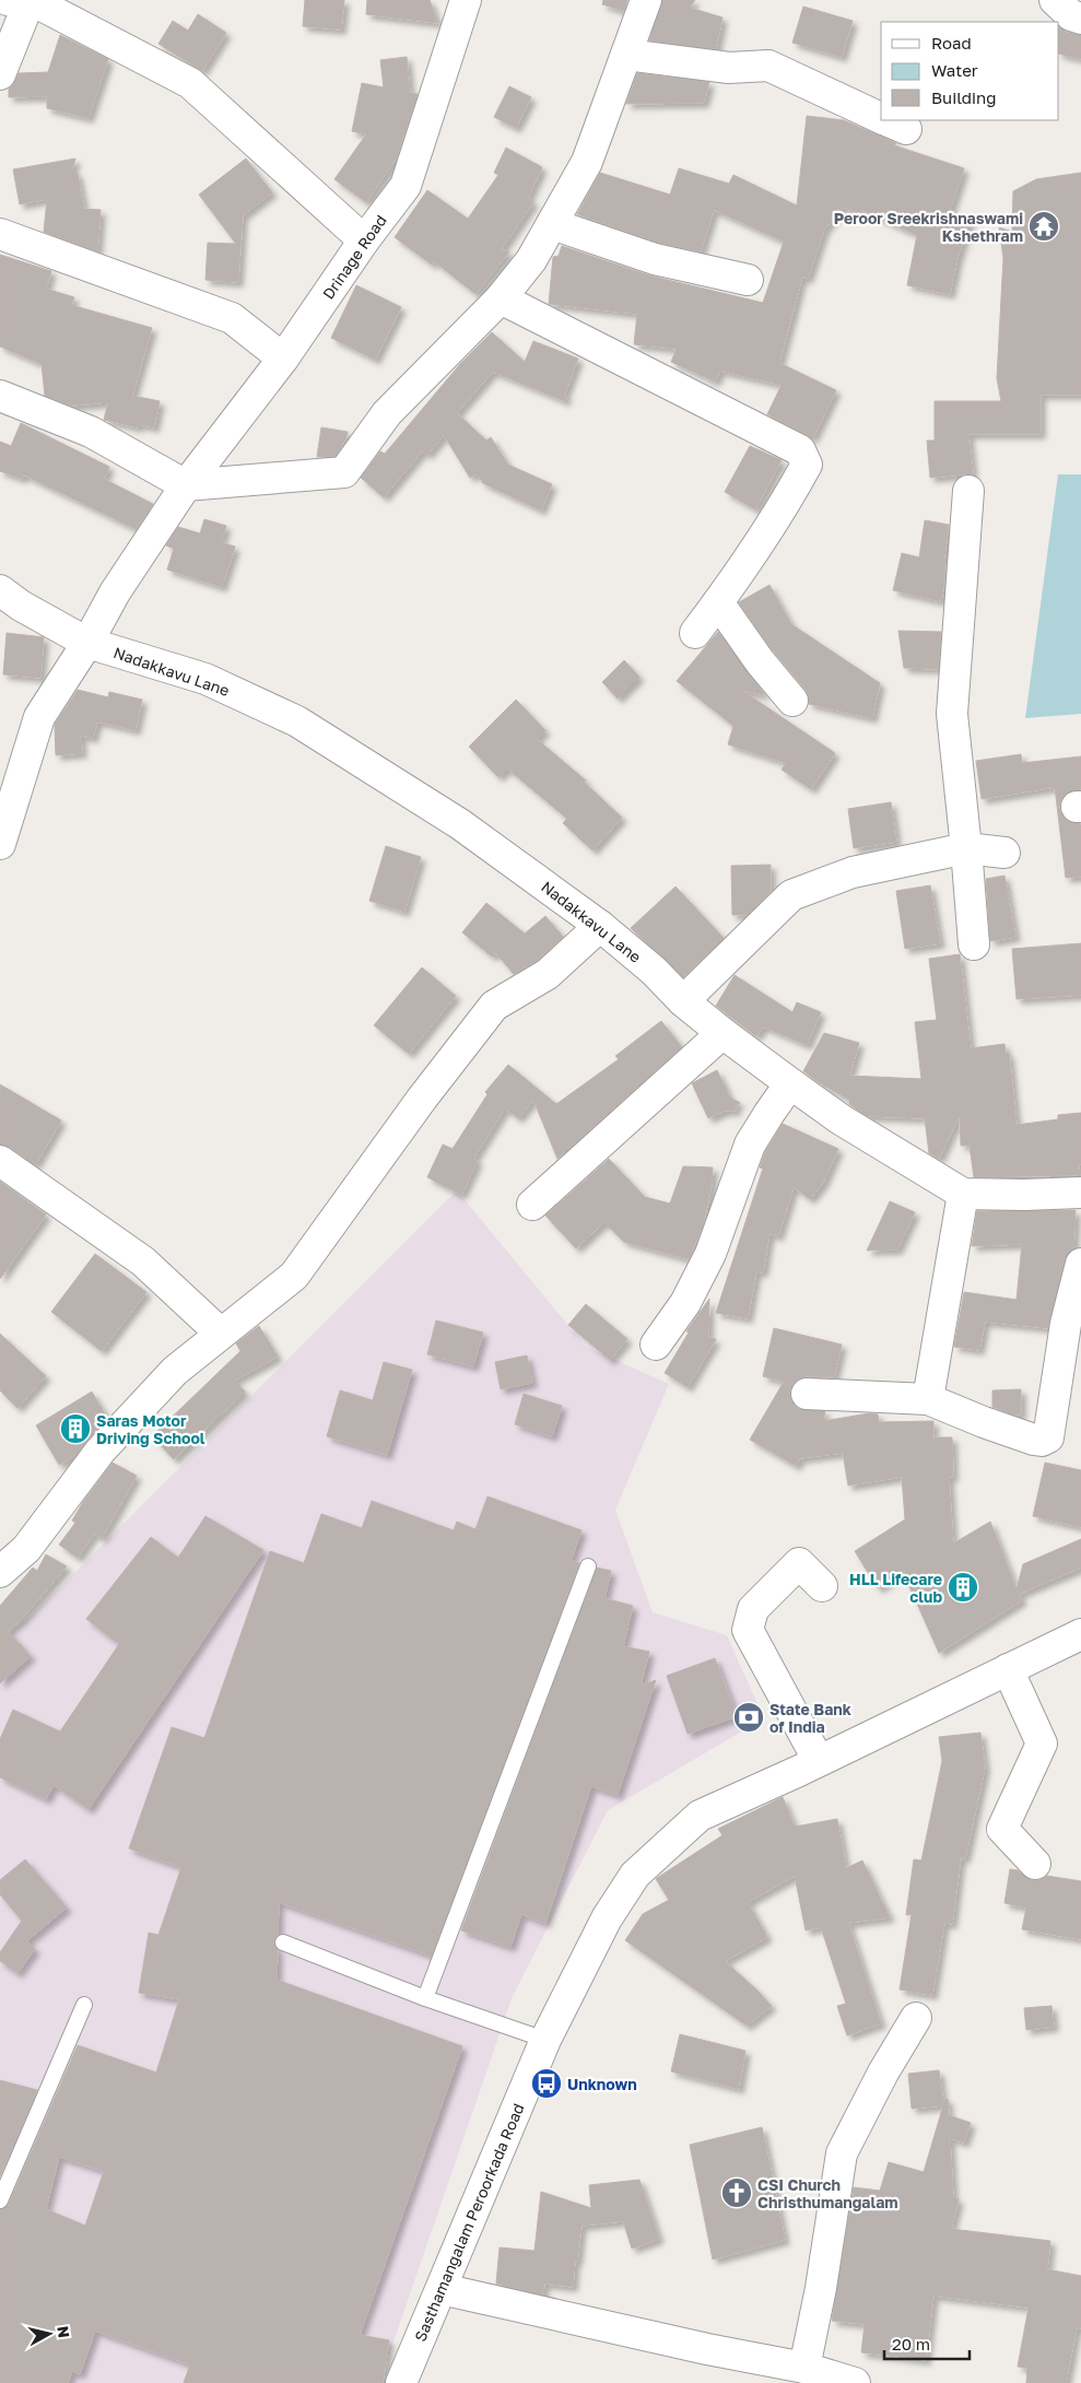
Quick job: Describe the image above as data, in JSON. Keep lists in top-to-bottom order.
{
  "streets": {
    "street": ["Drinage Road", "Nadakkavu Lane", "Sasthamangalam Peroorkada Road"]
  },
  "crossings": [
    ["Drinage Road", "Nadakkavu Lane"]
  ],
  "places": {
    "temple": ["Peroor Sreekrishnaswami Kshethram"],
    "building": ["Saras Motor Driving School", "HLL Lifecare club"],
    "bank": ["State Bank of India"],
    "bus stop": ["Unknown"],
    "church": ["CSI Church Christhumangalam"]
  },
  "legend": ["Road", "Water", "Building"],
  "scale_bar": "20 m",
  "north": "right"
}
